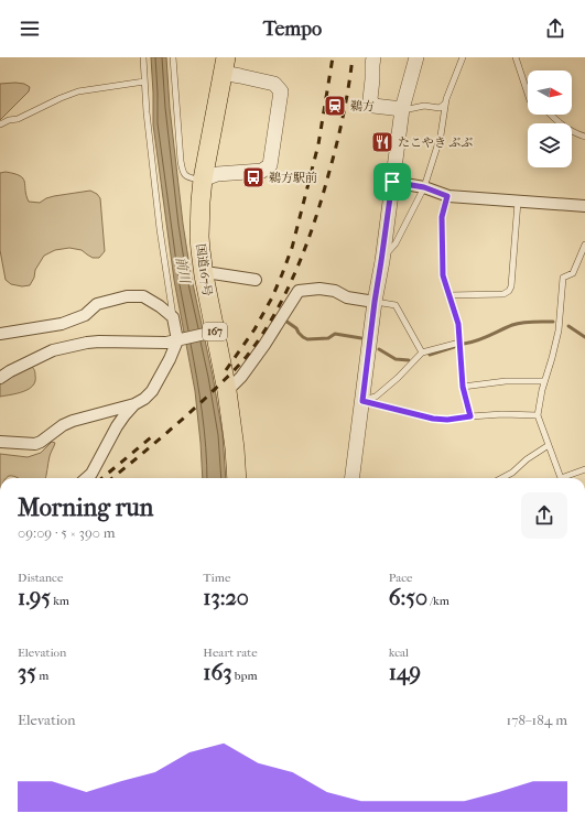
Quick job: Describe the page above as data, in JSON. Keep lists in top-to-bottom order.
{
  "streets": {
    "highway": ["国道167号", "167"]
  },
  "water": ["前川"],
  "places": {
    "station": ["鵜方"],
    "restaurant": ["たこやき ぶぶ"],
    "bus stop": ["鵜方駅前"]
  },
  "north": "right",
  "page": {
    "header": "Tempo",
    "heading": ["Morning run", "09:09 · 5 × 390 m"],
    "stats": [
      ["Distance", "1.95 km"],
      ["Time", "13:20"],
      ["Pace", "6:50 /km"],
      ["Elevation", "35 m"],
      ["Heart rate", "163 bpm"],
      ["kcal", "149"]
    ],
    "chart": ["Elevation", "178–184 m"]
  }
}
